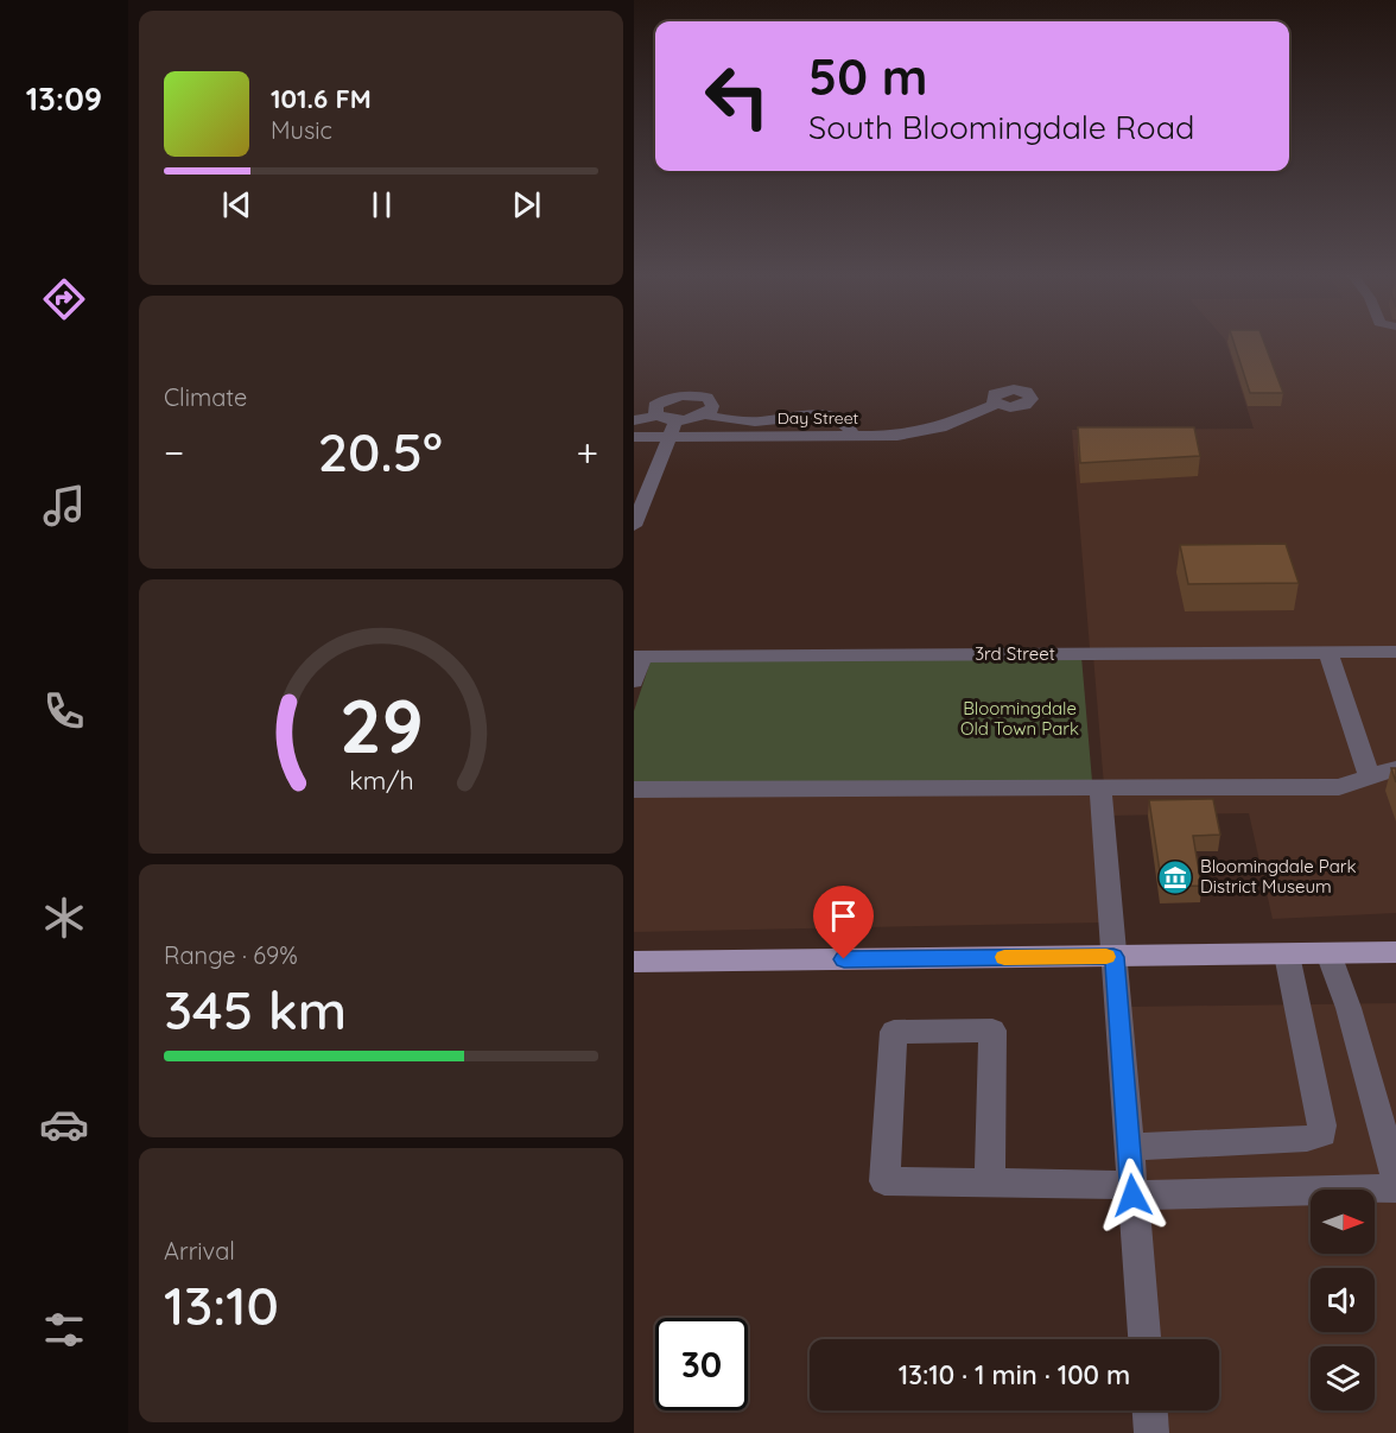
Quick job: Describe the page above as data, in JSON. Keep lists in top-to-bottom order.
{
  "streets": {
    "street": ["Day Street", "3rd Street"]
  },
  "parks": ["Bloomingdale Old Town Park"],
  "places": {
    "museum": ["Bloomingdale Park District Museum"]
  },
  "north": "right",
  "page": {
    "tabs": "13:09",
    "turn": ["50 m", "South Bloomingdale Road"],
    "song": ["101.6 FM", "Music"],
    "tile": [
      "Climate",
      ["Range · 69%", "345 km"],
      ["Arrival", "13:10"]
    ],
    "heat": ["−", "20.5°", "+"],
    "limit": "30",
    "trip": "13:10 · 1 min · 100 m",
    "gauge": ["29", "km/h"]
  }
}
